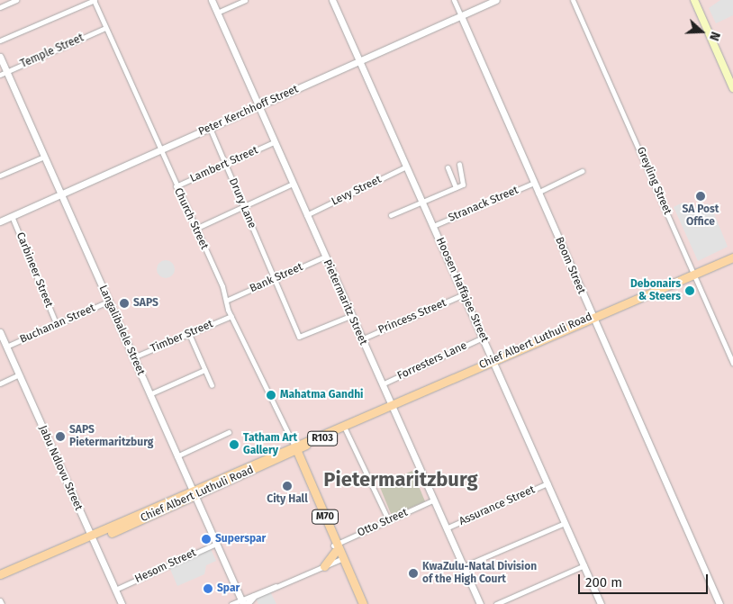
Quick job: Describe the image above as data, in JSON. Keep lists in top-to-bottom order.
{
  "streets": {
    "main road": [
      "Church Street",
      "Chief Albert Luthuli Road",
      "R103",
      "M70"
    ],
    "street": [
      "Temple Street",
      "Peter Kerchhoff Street",
      "Lambert Street",
      "Greyling Street",
      "Levy Street",
      "Drury Lane",
      "Stranack Street",
      "Boom Street",
      "Carbineer Street",
      "Bank Street",
      "Hoosen Haffajee Street",
      "Pietermaritz Street",
      "Princess Street",
      "Buchanan Street",
      "Langalibalele Street",
      "Timber Street",
      "Forresters Lane",
      "Jabu Ndlovu Street",
      "Assurance Street",
      "Otto Street",
      "Hesom Street"
    ]
  },
  "crossings": [
    ["Temple Street", "Church Street"],
    ["Temple Street", "Langalibalele Street"],
    ["Peter Kerchhoff Street", "Drury Lane"],
    ["Peter Kerchhoff Street", "Church Street"],
    ["Peter Kerchhoff Street", "Boom Street"],
    ["Peter Kerchhoff Street", "Carbineer Street"],
    ["Peter Kerchhoff Street", "Hoosen Haffajee Street"],
    ["Peter Kerchhoff Street", "Pietermaritz Street"],
    ["Peter Kerchhoff Street", "Langalibalele Street"],
    ["Lambert Street", "Drury Lane"],
    ["Lambert Street", "Church Street"],
    ["Lambert Street", "Pietermaritz Street"],
    ["Greyling Street", "Chief Albert Luthuli Road"],
    ["Levy Street", "Hoosen Haffajee Street"],
    ["Levy Street", "Pietermaritz Street"],
    ["Drury Lane", "Bank Street"],
    ["Drury Lane", "Pietermaritz Street"],
    ["Stranack Street", "Boom Street"],
    ["Stranack Street", "Hoosen Haffajee Street"],
    ["Church Street", "Bank Street"],
    ["Church Street", "Timber Street"],
    ["Church Street", "Chief Albert Luthuli Road"],
    ["Church Street", "Otto Street"],
    ["Boom Street", "Chief Albert Luthuli Road"],
    ["Carbineer Street", "Buchanan Street"],
    ["Bank Street", "Pietermaritz Street"],
    ["Hoosen Haffajee Street", "Princess Street"],
    ["Hoosen Haffajee Street", "Chief Albert Luthuli Road"],
    ["Hoosen Haffajee Street", "Forresters Lane"],
    ["Hoosen Haffajee Street", "Assurance Street"],
    ["Pietermaritz Street", "Princess Street"],
    ["Pietermaritz Street", "Chief Albert Luthuli Road"],
    ["Pietermaritz Street", "Forresters Lane"],
    ["Pietermaritz Street", "Assurance Street"],
    ["Pietermaritz Street", "Otto Street"],
    ["Buchanan Street", "Langalibalele Street"],
    ["Buchanan Street", "Jabu Ndlovu Street"],
    ["Langalibalele Street", "Timber Street"],
    ["Langalibalele Street", "Chief Albert Luthuli Road"],
    ["Langalibalele Street", "Hesom Street"],
    ["Chief Albert Luthuli Road", "Jabu Ndlovu Street"],
    ["Jabu Ndlovu Street", "Hesom Street"]
  ],
  "districts": ["Pietermaritzburg"],
  "places": [
    "SA Post Office",
    "Debonairs & Steers",
    "SAPS",
    "Mahatma Gandhi",
    "SAPS Pietermaritzburg",
    "Tatham Art Gallery",
    "City Hall",
    "Superspar",
    "KwaZulu-Natal Division of the High Court",
    "Spar"
  ],
  "scale_bar": "200 m",
  "north": "right"
}
